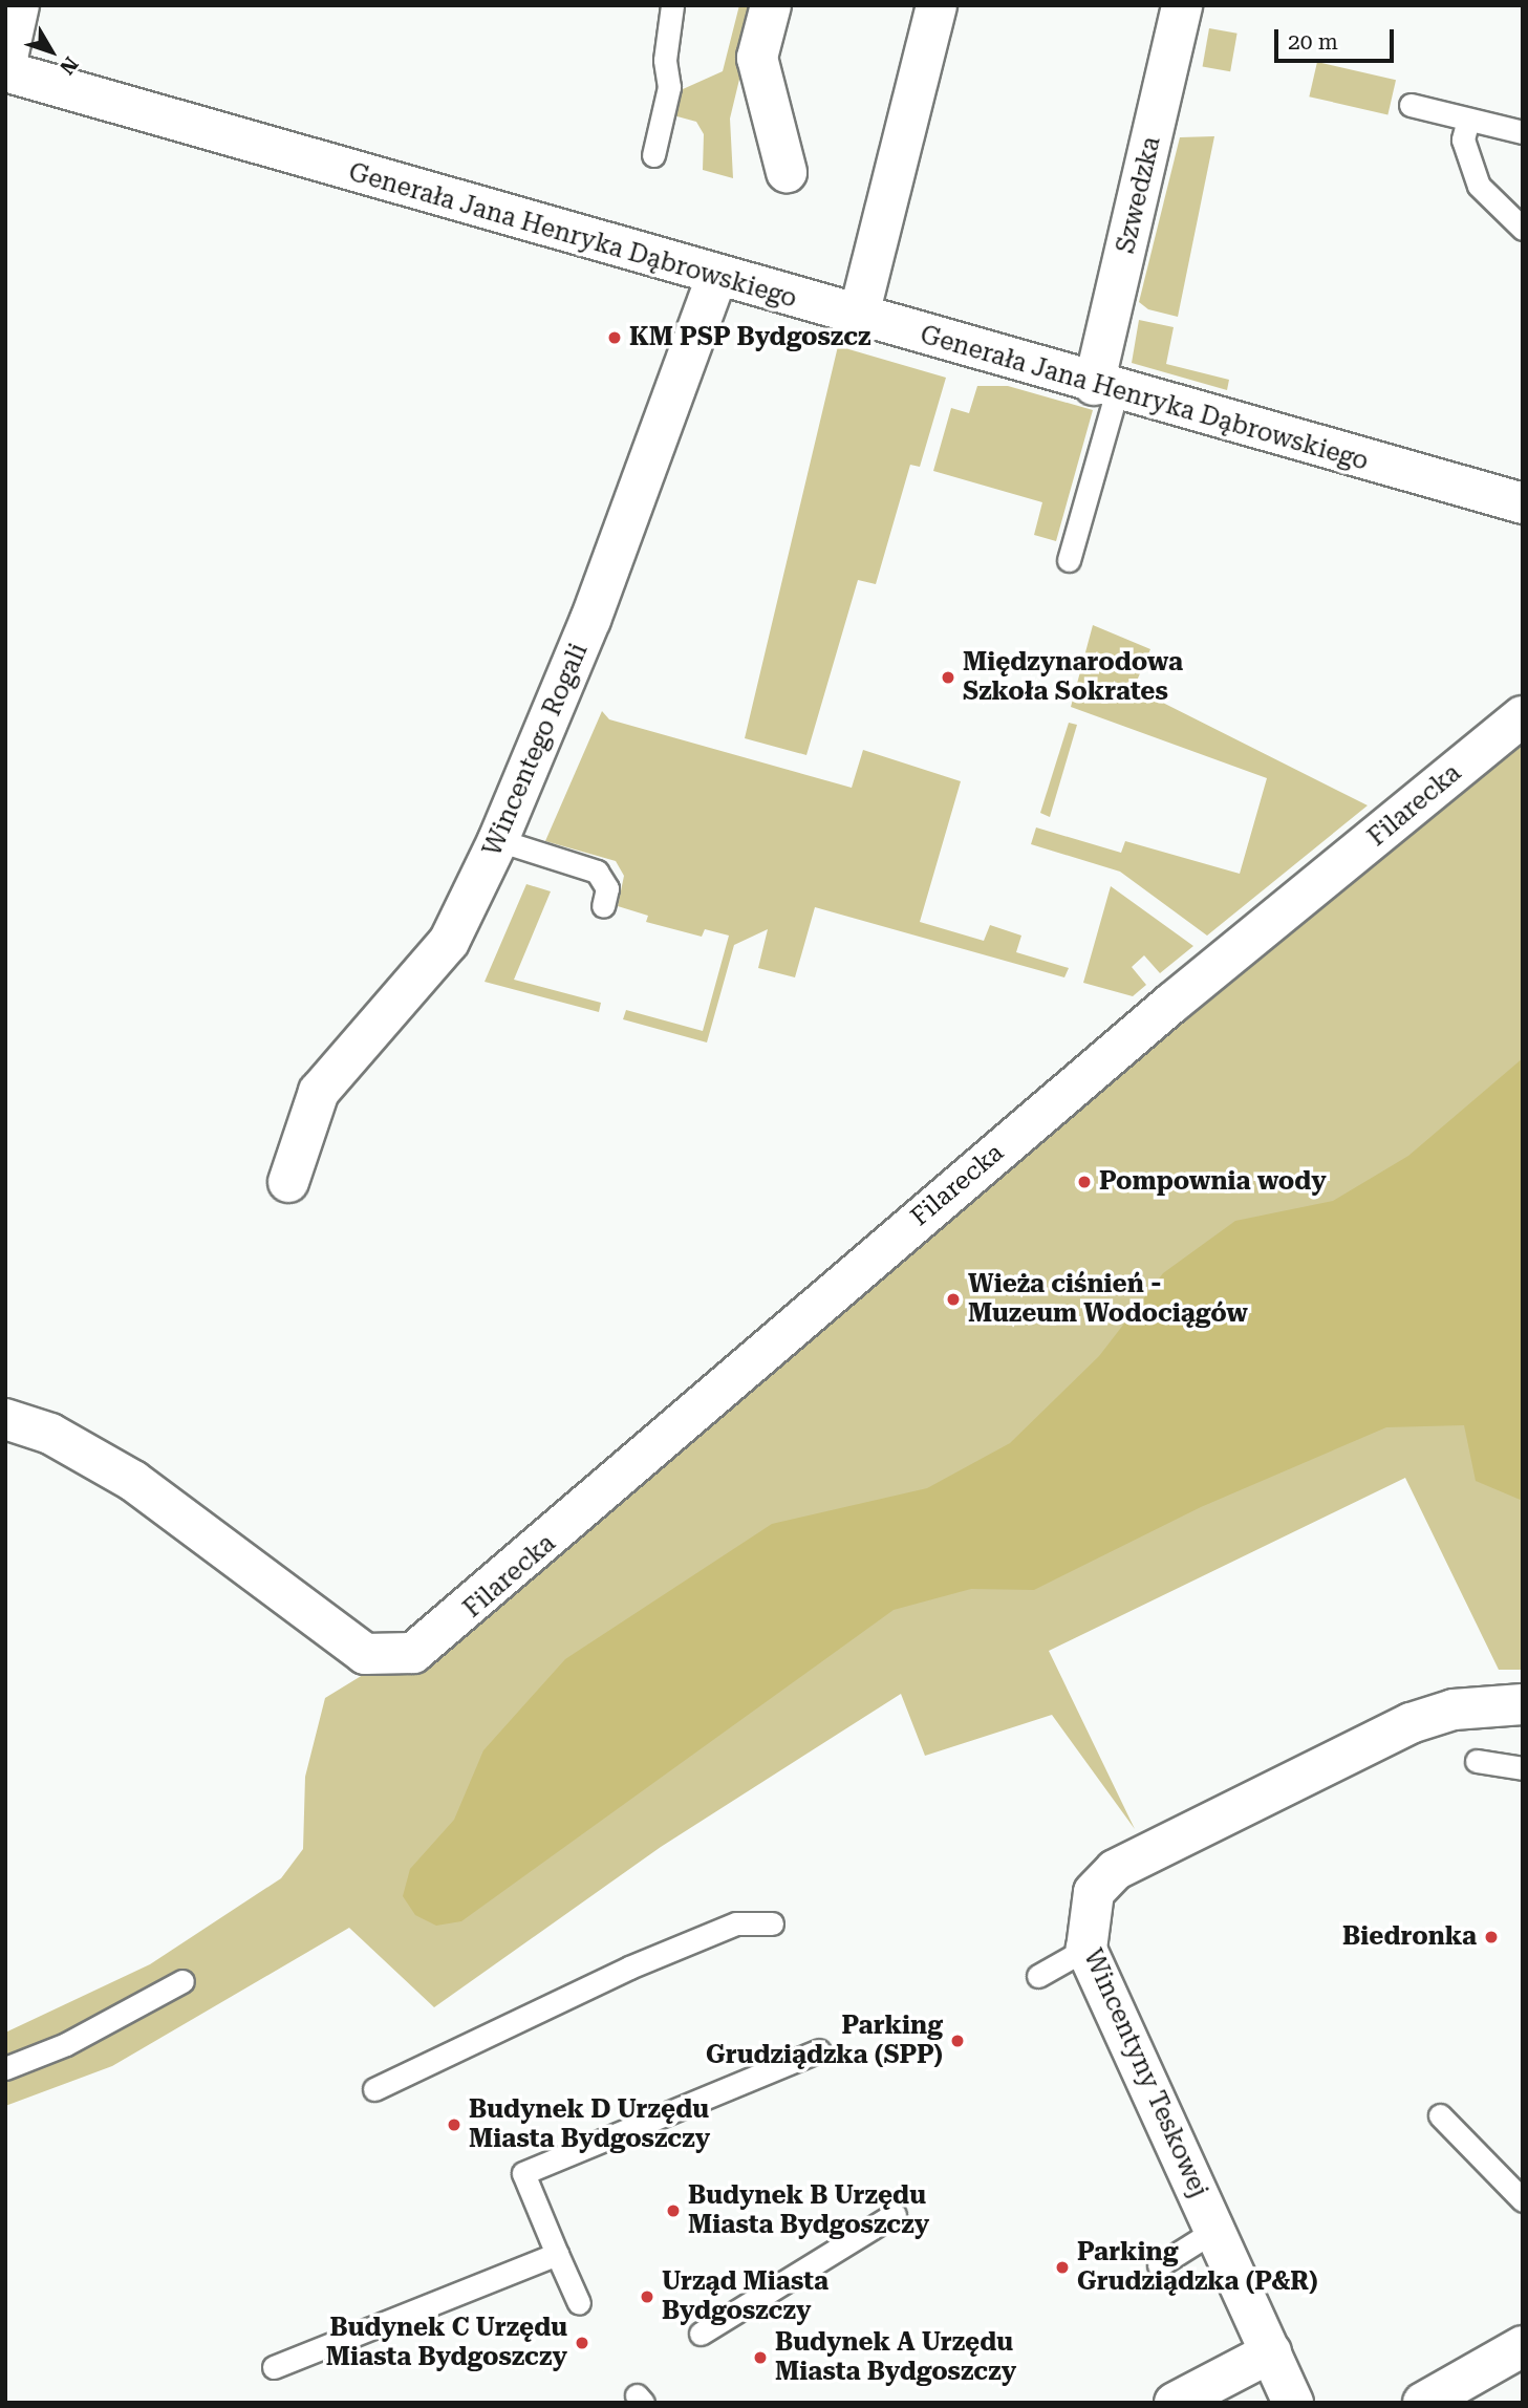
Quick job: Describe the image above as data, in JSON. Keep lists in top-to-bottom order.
{
  "streets": {
    "street": [
      "Szwedzka",
      "Generała Jana Henryka Dąbrowskiego",
      "Wincentego Rogali",
      "Filarecka",
      "Wincentyny Teskowej"
    ]
  },
  "crossings": [
    ["Szwedzka", "Generała Jana Henryka Dąbrowskiego"],
    ["Generała Jana Henryka Dąbrowskiego", "Wincentego Rogali"]
  ],
  "places": [
    "KM PSP Bydgoszcz",
    "Międzynarodowa Szkoła Sokrates",
    "Pompownia wody",
    "Wieża ciśnień - Muzeum Wodociągów",
    "Biedronka",
    "Parking Grudziądzka (SPP)",
    "Budynek D Urzędu Miasta Bydgoszczy",
    "Budynek B Urzędu Miasta Bydgoszczy",
    "Parking Grudziądzka (P&R)",
    "Urząd Miasta Bydgoszczy",
    "Budynek C Urzędu Miasta Bydgoszczy",
    "Budynek A Urzędu Miasta Bydgoszczy"
  ],
  "scale_bar": "20 m",
  "north": "bottom right"
}
